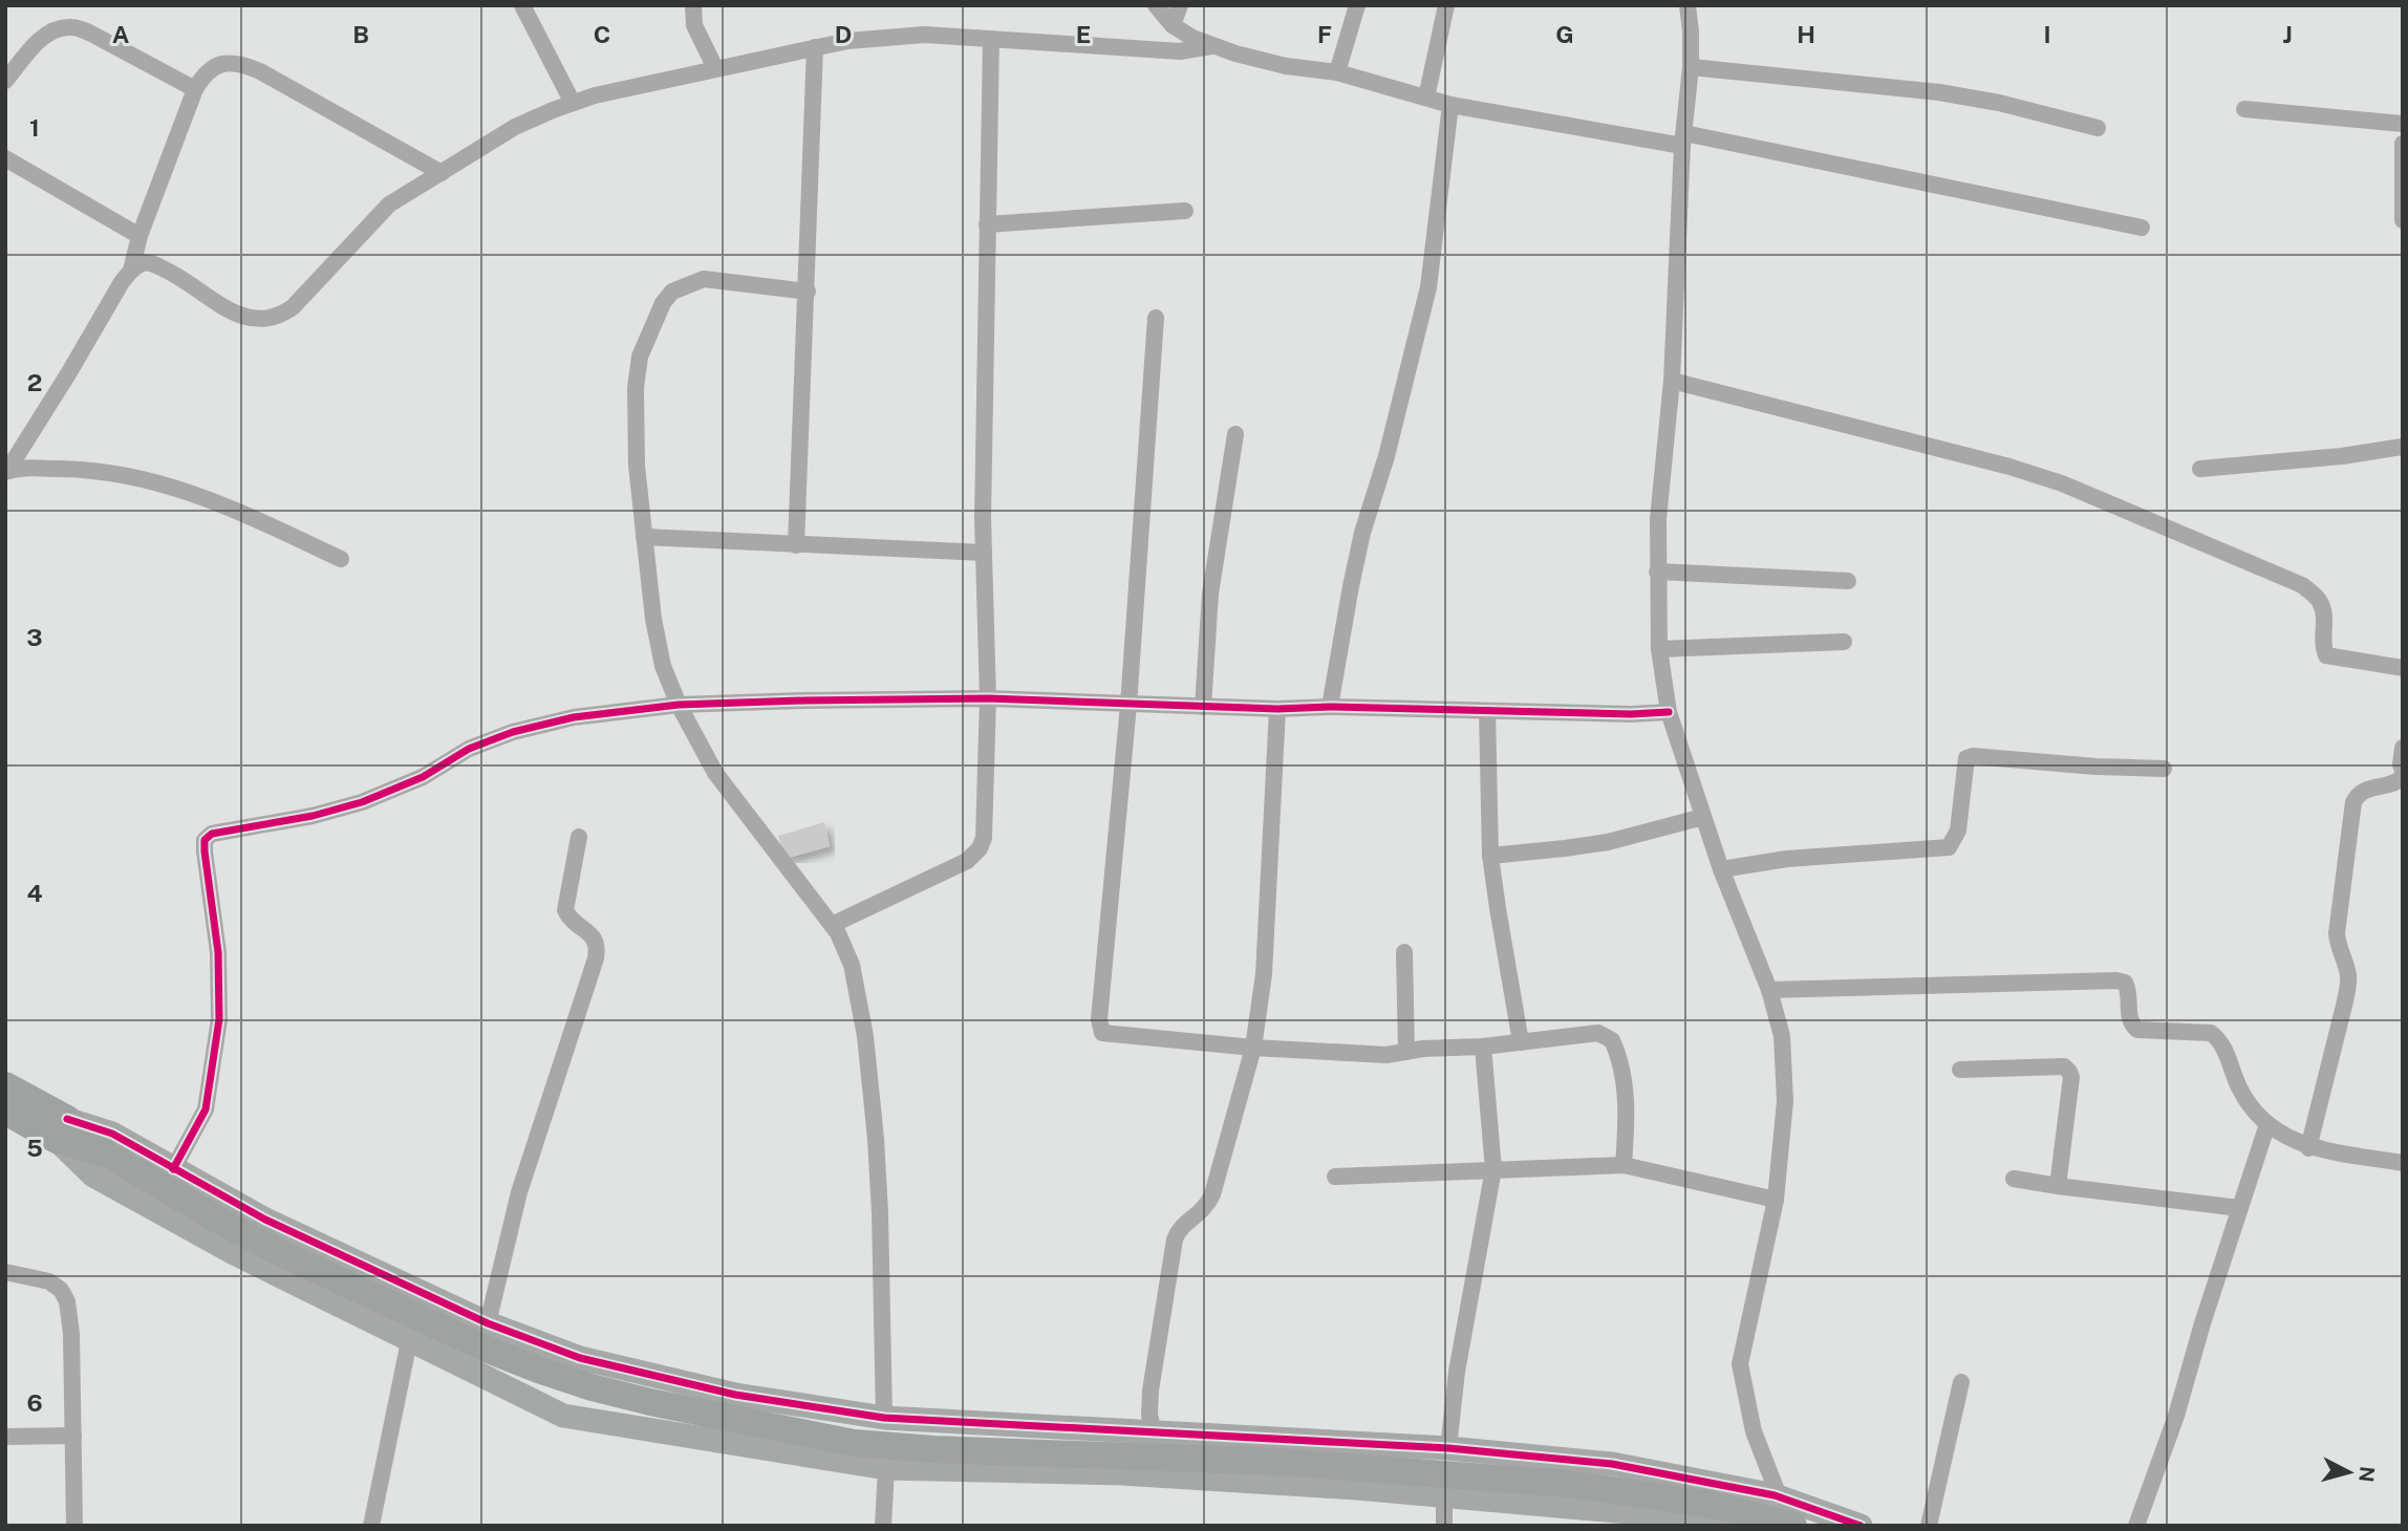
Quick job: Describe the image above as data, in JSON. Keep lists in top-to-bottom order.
{
  "north": "right",
  "grid": {
    "columns": [
      "A",
      "B",
      "C",
      "D",
      "E",
      "F",
      "G",
      "H",
      "I",
      "J"
    ],
    "rows": [
      "1",
      "2",
      "3",
      "4",
      "5",
      "6"
    ]
  }
}
